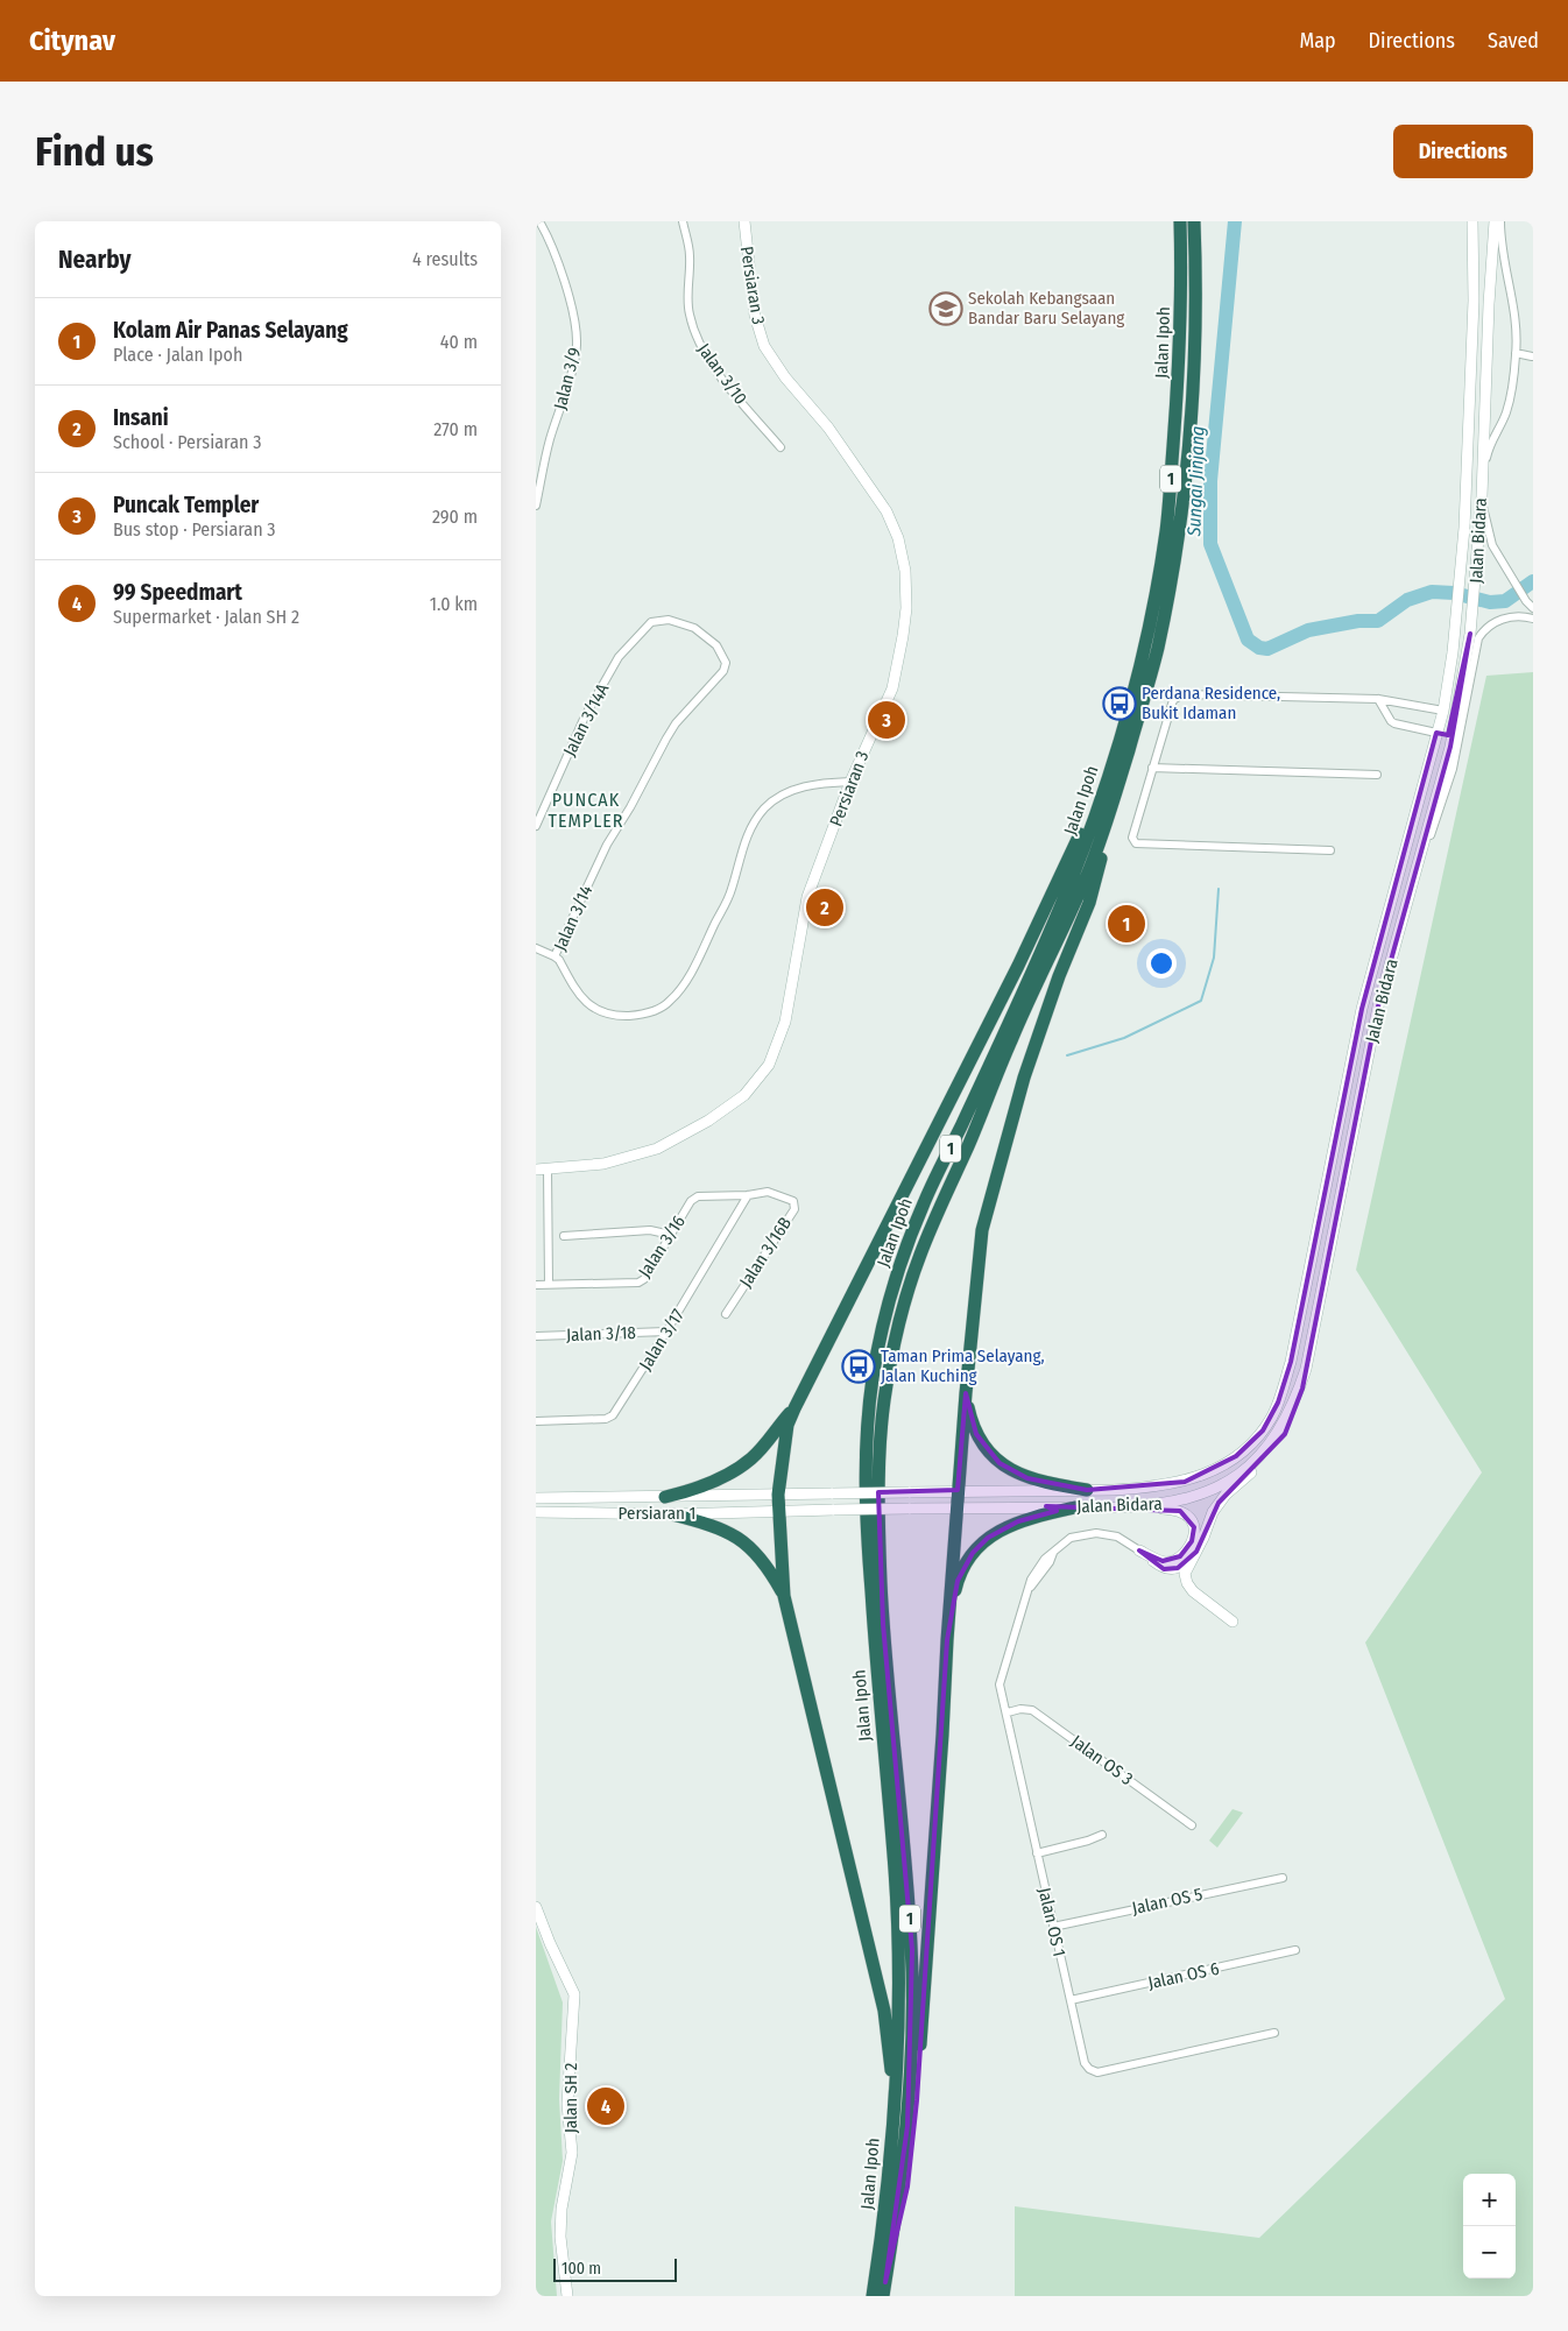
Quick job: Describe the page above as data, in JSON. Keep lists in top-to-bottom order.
{
  "streets": {
    "highway": ["Jalan Ipoh", "1"],
    "main road": [
      "Persiaran 3",
      "Jalan Bidara",
      "Persiaran 1",
      "Jalan SH 2"
    ],
    "street": [
      "Jalan 3/10",
      "Jalan 3/9",
      "Jalan 3/14A",
      "Jalan 3/14",
      "Jalan 3/16",
      "Jalan 3/16B",
      "Jalan 3/18",
      "Jalan 3/17",
      "Jalan OS 3",
      "Jalan OS 5",
      "Jalan OS 1",
      "Jalan OS 6"
    ]
  },
  "crossings": [
    ["Persiaran 3", "Jalan 3/14"],
    ["Jalan Bidara", "Persiaran 1"],
    ["Jalan 3/14A", "Jalan 3/14"],
    ["Jalan 3/16", "Jalan 3/16B"],
    ["Jalan 3/16", "Jalan 3/17"],
    ["Jalan 3/16B", "Jalan 3/17"],
    ["Jalan 3/18", "Jalan 3/17"],
    ["Jalan OS 3", "Jalan OS 1"],
    ["Jalan OS 5", "Jalan OS 1"],
    ["Jalan OS 1", "Jalan OS 6"]
  ],
  "districts": ["PUNCAK TEMPLER"],
  "water": ["Sungai Jinjang"],
  "places": {
    "school or university": ["Sekolah Kebangsaan Bandar Baru Selayang"],
    "bus stop": ["Perdana Residence, Bukit Idaman", "Taman Prima Selayang, Jalan Kuching"]
  },
  "scale_bar": "100 m",
  "page": {
    "header": "Citynav",
    "nav": ["Map", "Directions", "Saved"],
    "buttons": "Directions",
    "title": "Find us",
    "heading": ["Nearby", "4 results"],
    "list": [
      {
        "mark": "1",
        "name": "Kolam Air Panas Selayang",
        "note": "Place · Jalan Ipoh",
        "value": "40 m"
      },
      {
        "mark": "2",
        "name": "Insani",
        "note": "School · Persiaran 3",
        "value": "270 m"
      },
      {
        "mark": "3",
        "name": "Puncak Templer",
        "note": "Bus stop · Persiaran 3",
        "value": "290 m"
      },
      {
        "mark": "4",
        "name": "99 Speedmart",
        "note": "Supermarket · Jalan SH 2",
        "value": "1.0 km"
      }
    ],
    "pins": [
      "3",
      "2",
      "1",
      "4"
    ],
    "map_buttons": ["+", "−"],
    "scale": "100 m"
  }
}
